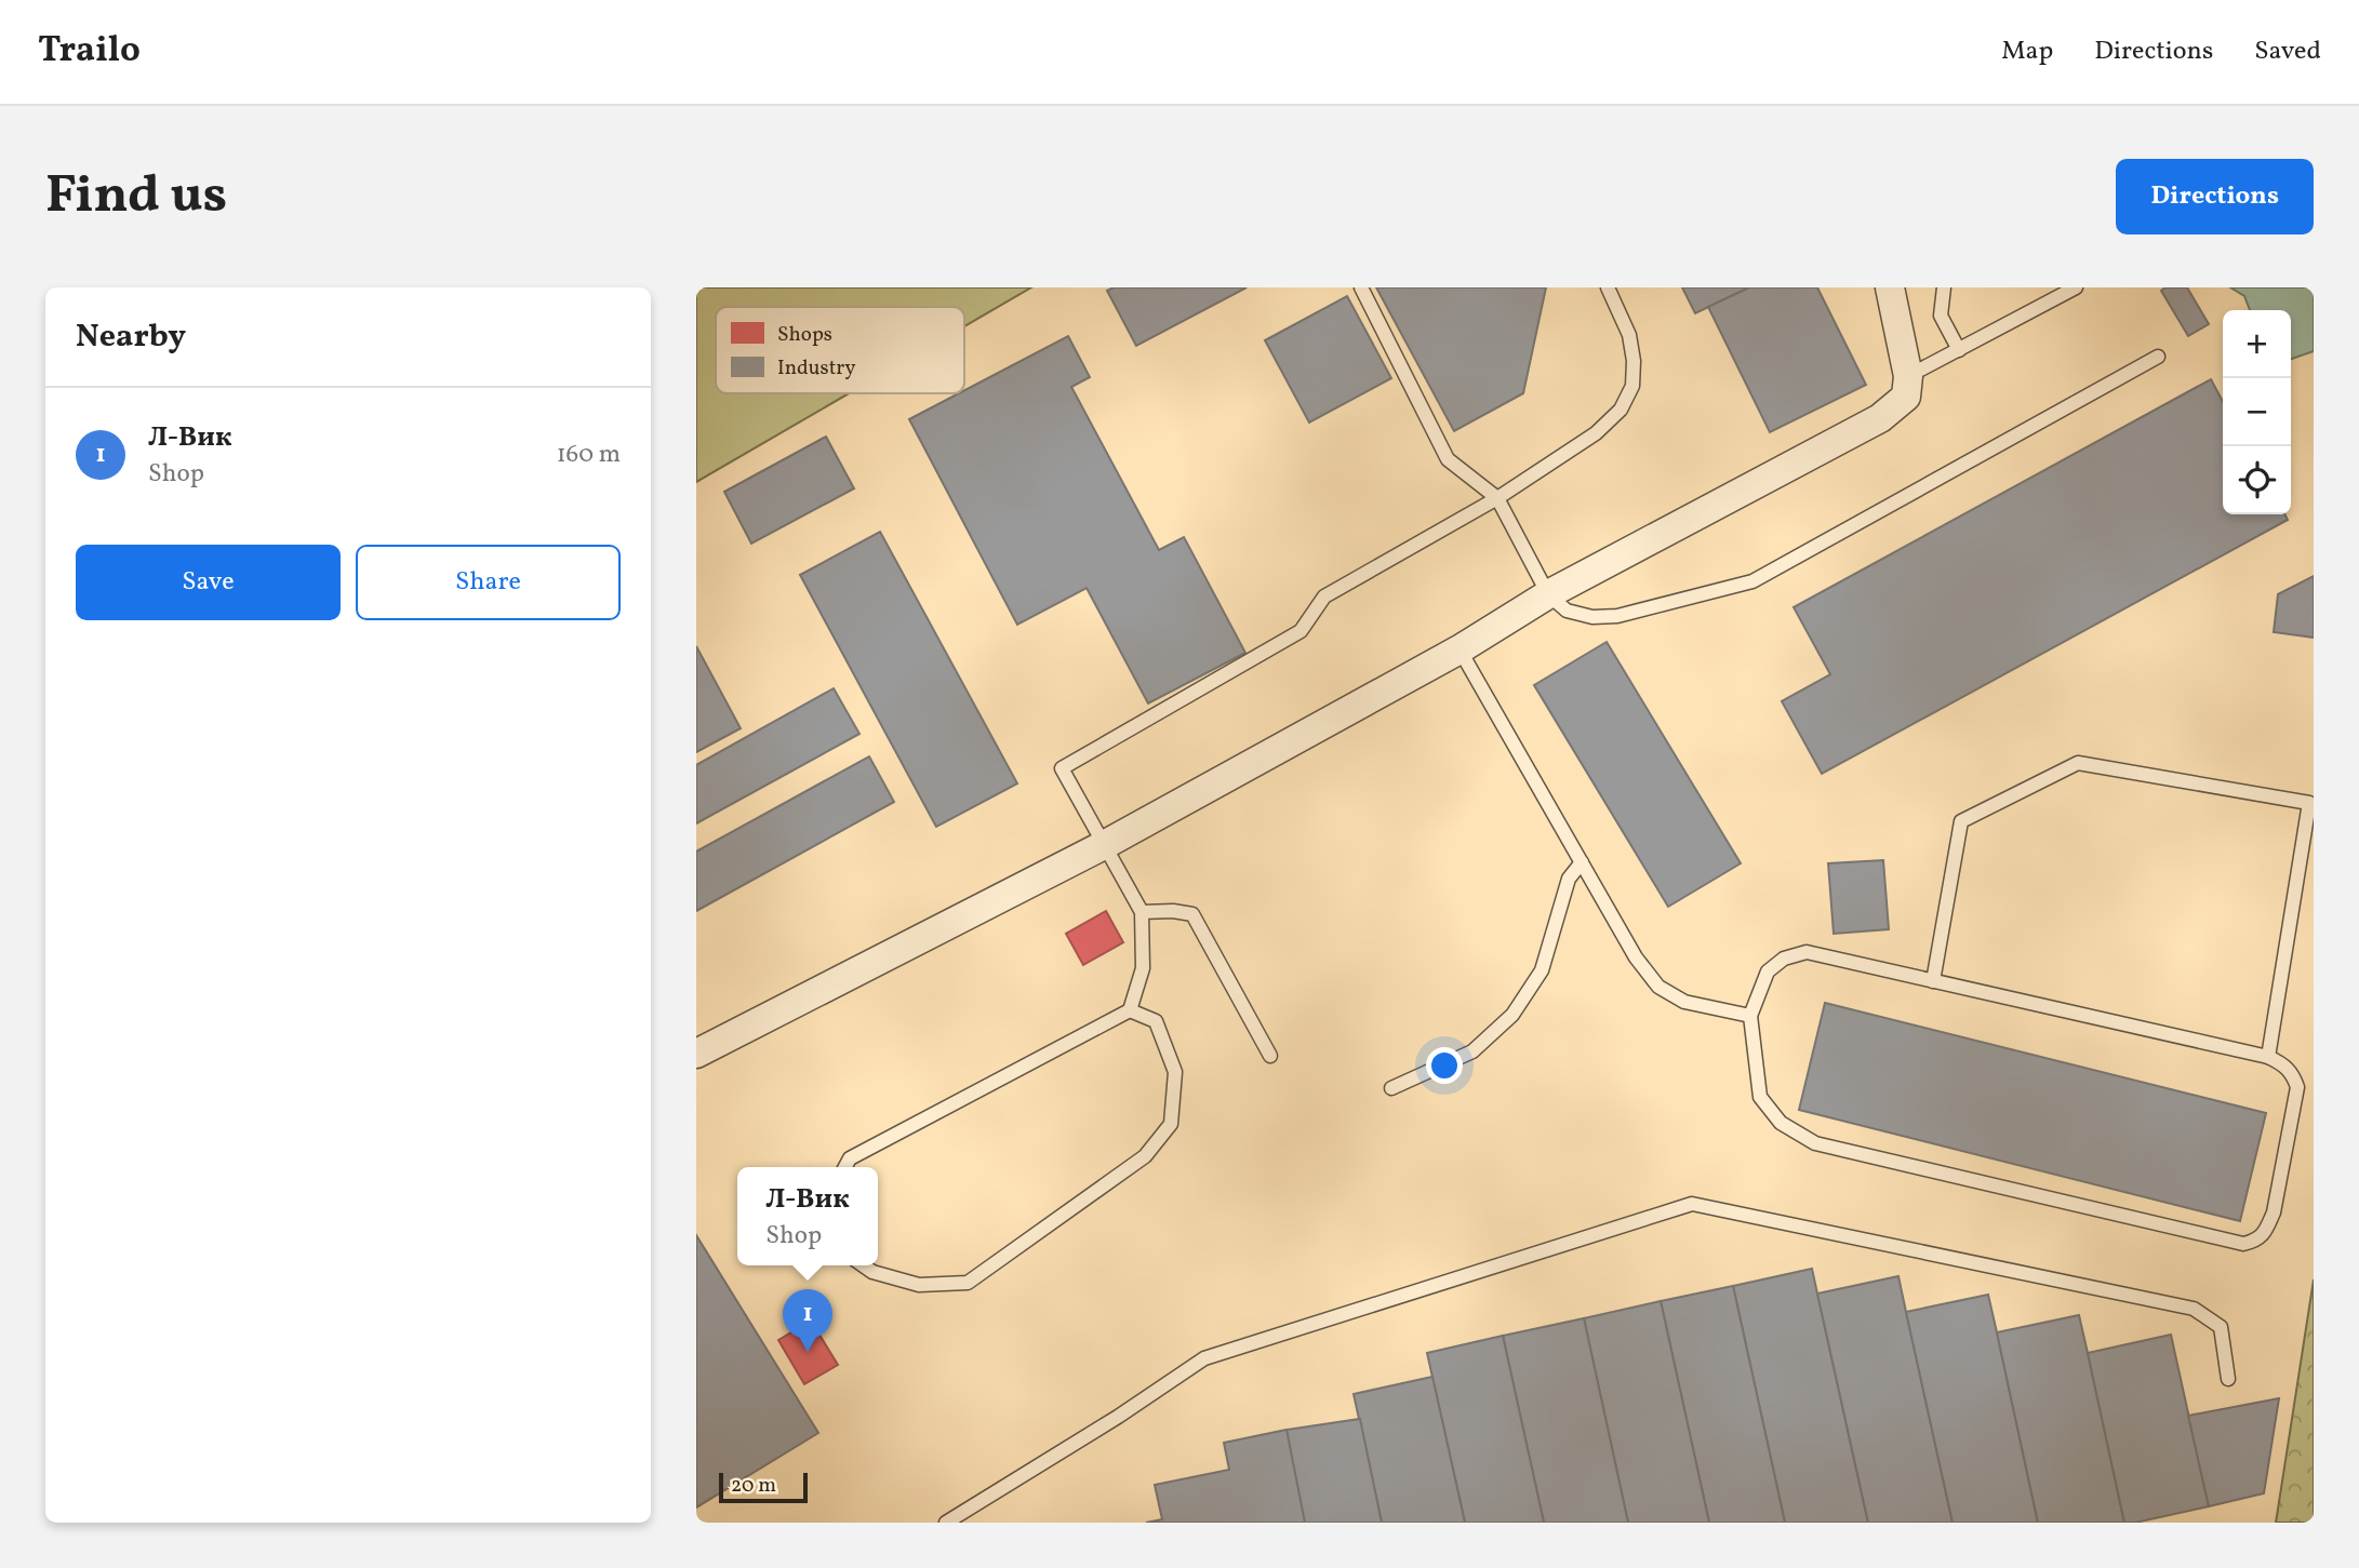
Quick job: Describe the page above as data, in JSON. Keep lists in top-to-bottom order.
{
  "legend": ["Shops", "Industry"],
  "scale_bar": "20 m",
  "page": {
    "header": "Trailo",
    "nav": ["Map", "Directions", "Saved"],
    "buttons": [
      "Directions",
      ["Save", "Share"]
    ],
    "title": "Find us",
    "heading": "Nearby",
    "map_buttons": ["+", "−"],
    "list": [
      {
        "mark": "1",
        "name": "Л-Вик",
        "note": "Shop",
        "value": "160 m"
      }
    ],
    "popup": ["Л-Вик", "Shop"],
    "pins": "1",
    "scale": "20 m"
  }
}
